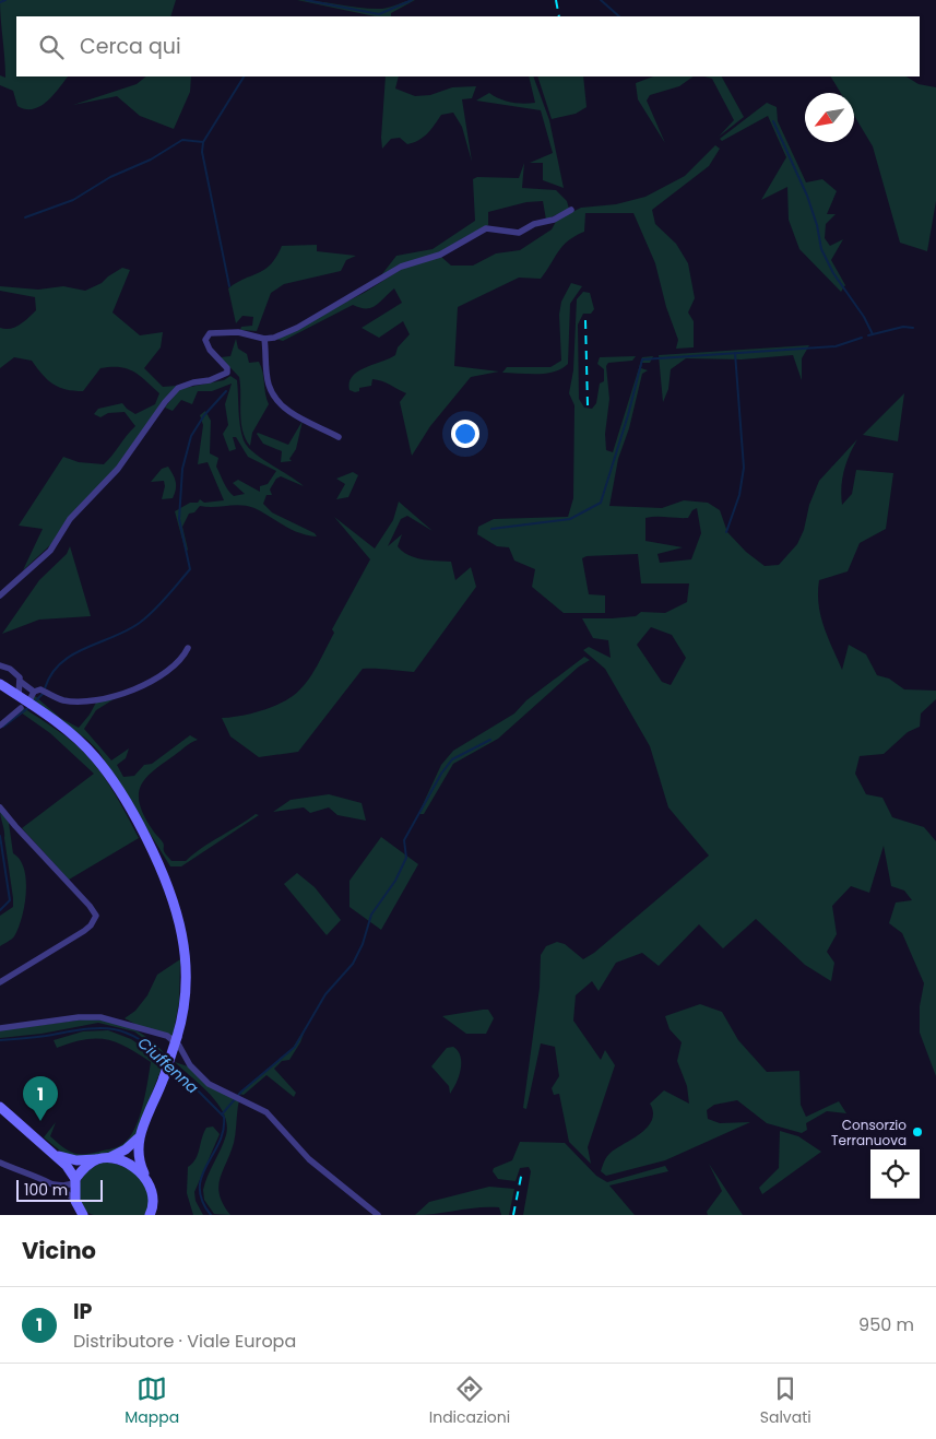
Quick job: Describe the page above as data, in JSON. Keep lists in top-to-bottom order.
{
  "water": ["Ciuffenna"],
  "places": ["Consorzio Terranuova"],
  "scale_bar": "100 m",
  "north": "bottom left",
  "page": {
    "search": "Cerca qui",
    "pins": "1",
    "scale": "100 m",
    "heading": "Vicino",
    "list": [
      {
        "mark": "1",
        "name": "IP",
        "note": "Distributore · Viale Europa",
        "value": "950 m"
      }
    ],
    "nav": ["Mappa", "Indicazioni", "Salvati"]
  }
}
